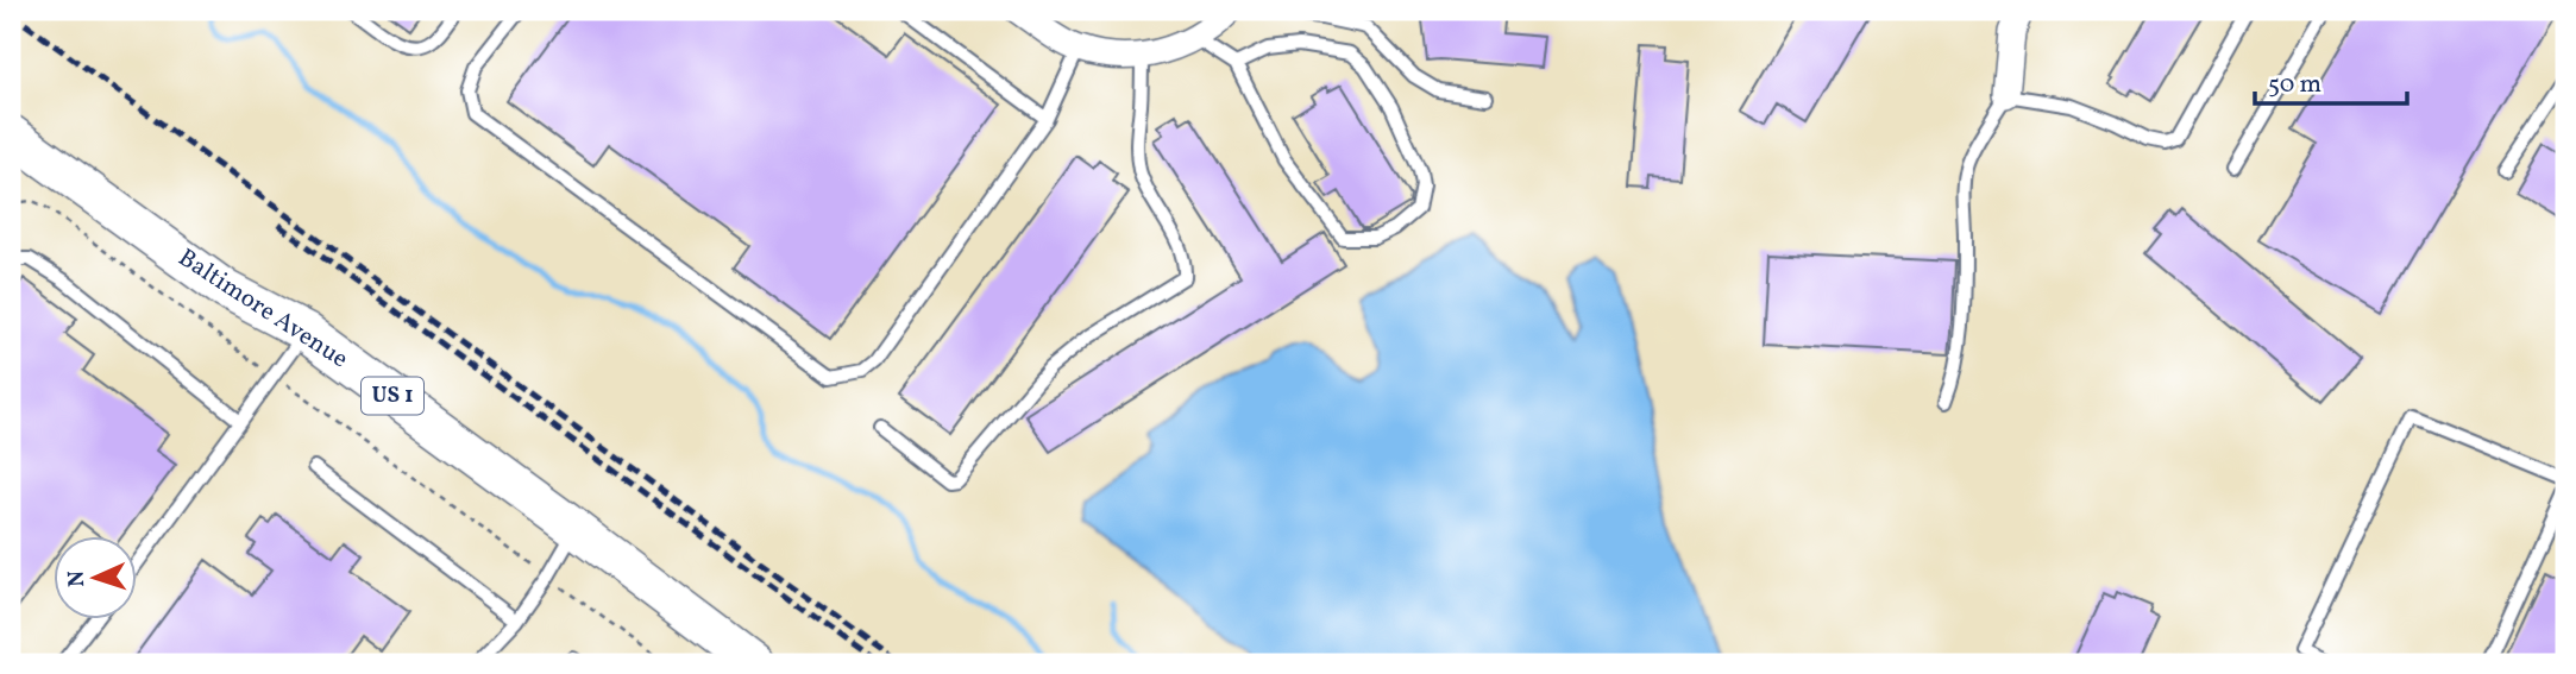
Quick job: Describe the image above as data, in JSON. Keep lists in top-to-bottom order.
{
  "streets": {
    "main road": ["Baltimore Avenue", "US 1"]
  },
  "scale_bar": "50 m",
  "north": "left"
}
